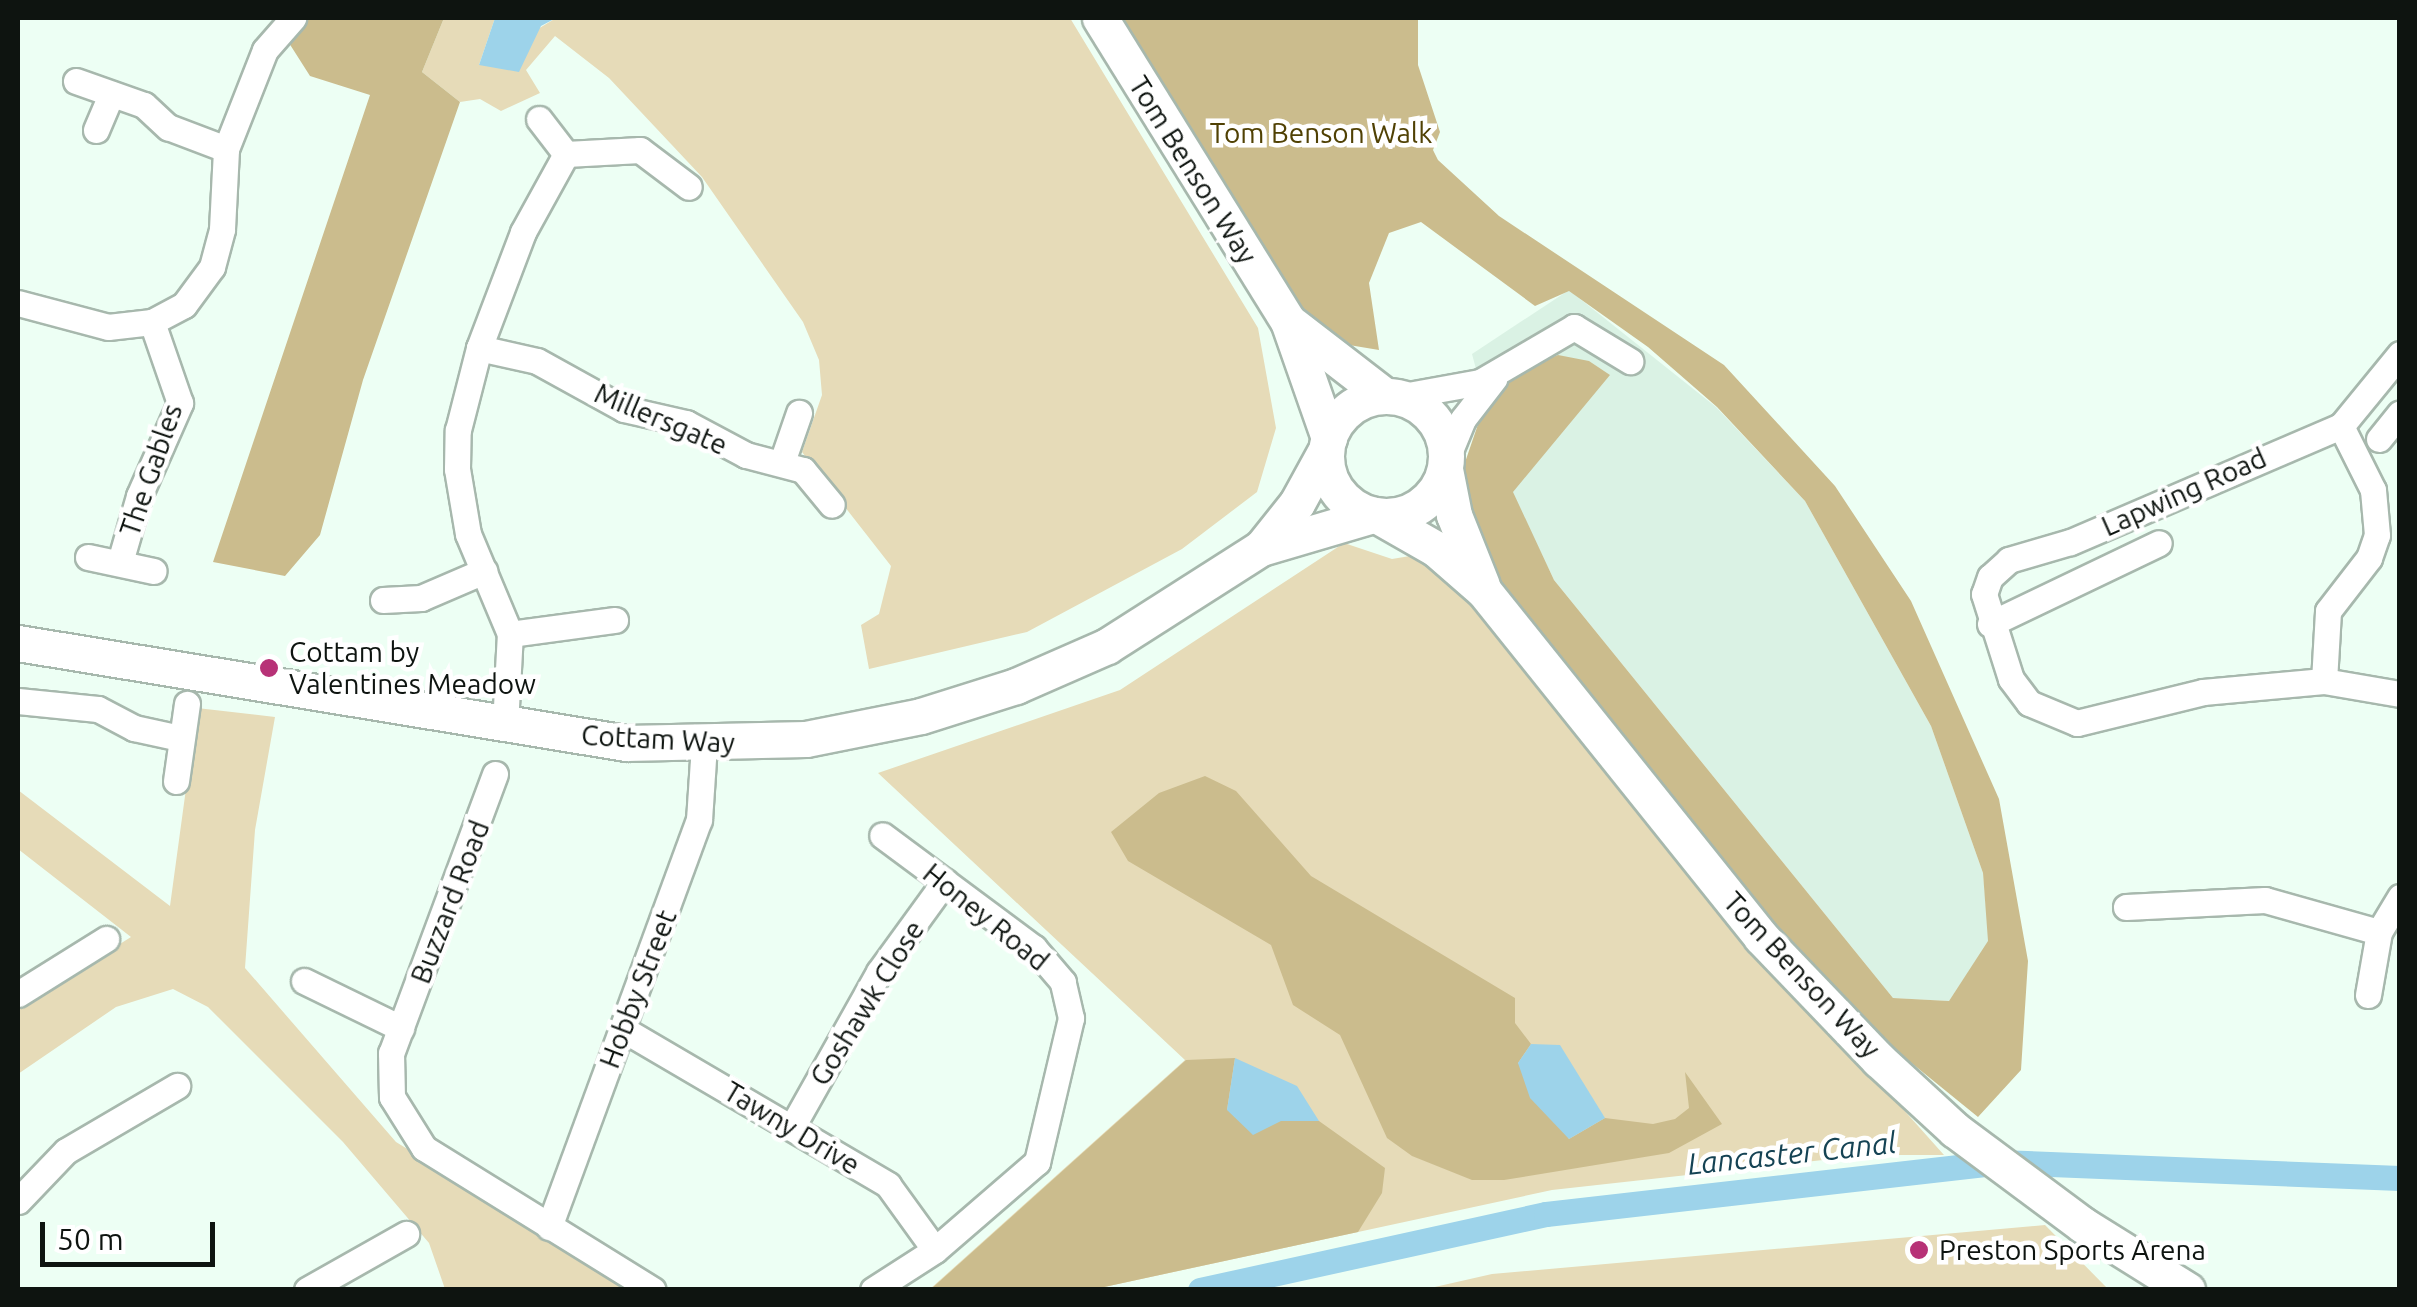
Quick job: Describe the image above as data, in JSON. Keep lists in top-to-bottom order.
{
  "streets": {
    "main road": ["Tom Benson Way", "Cottam Way"],
    "street": [
      "Millersgate",
      "The Gables",
      "Lapwing Road",
      "Buzzard Road",
      "Honey Road",
      "Hobby Street",
      "Goshawk Close",
      "Tawny Drive"
    ]
  },
  "crossings": [
    ["Tom Benson Way", "Cottam Way"],
    ["Cottam Way", "Hobby Street"],
    ["Buzzard Road", "Hobby Street"],
    ["Honey Road", "Goshawk Close"],
    ["Honey Road", "Tawny Drive"],
    ["Hobby Street", "Tawny Drive"],
    ["Goshawk Close", "Tawny Drive"]
  ],
  "water": ["Lancaster Canal"],
  "parks": ["Tom Benson Walk"],
  "places": ["Cottam by Valentines Meadow", "Preston Sports Arena"],
  "scale_bar": "50 m"
}
